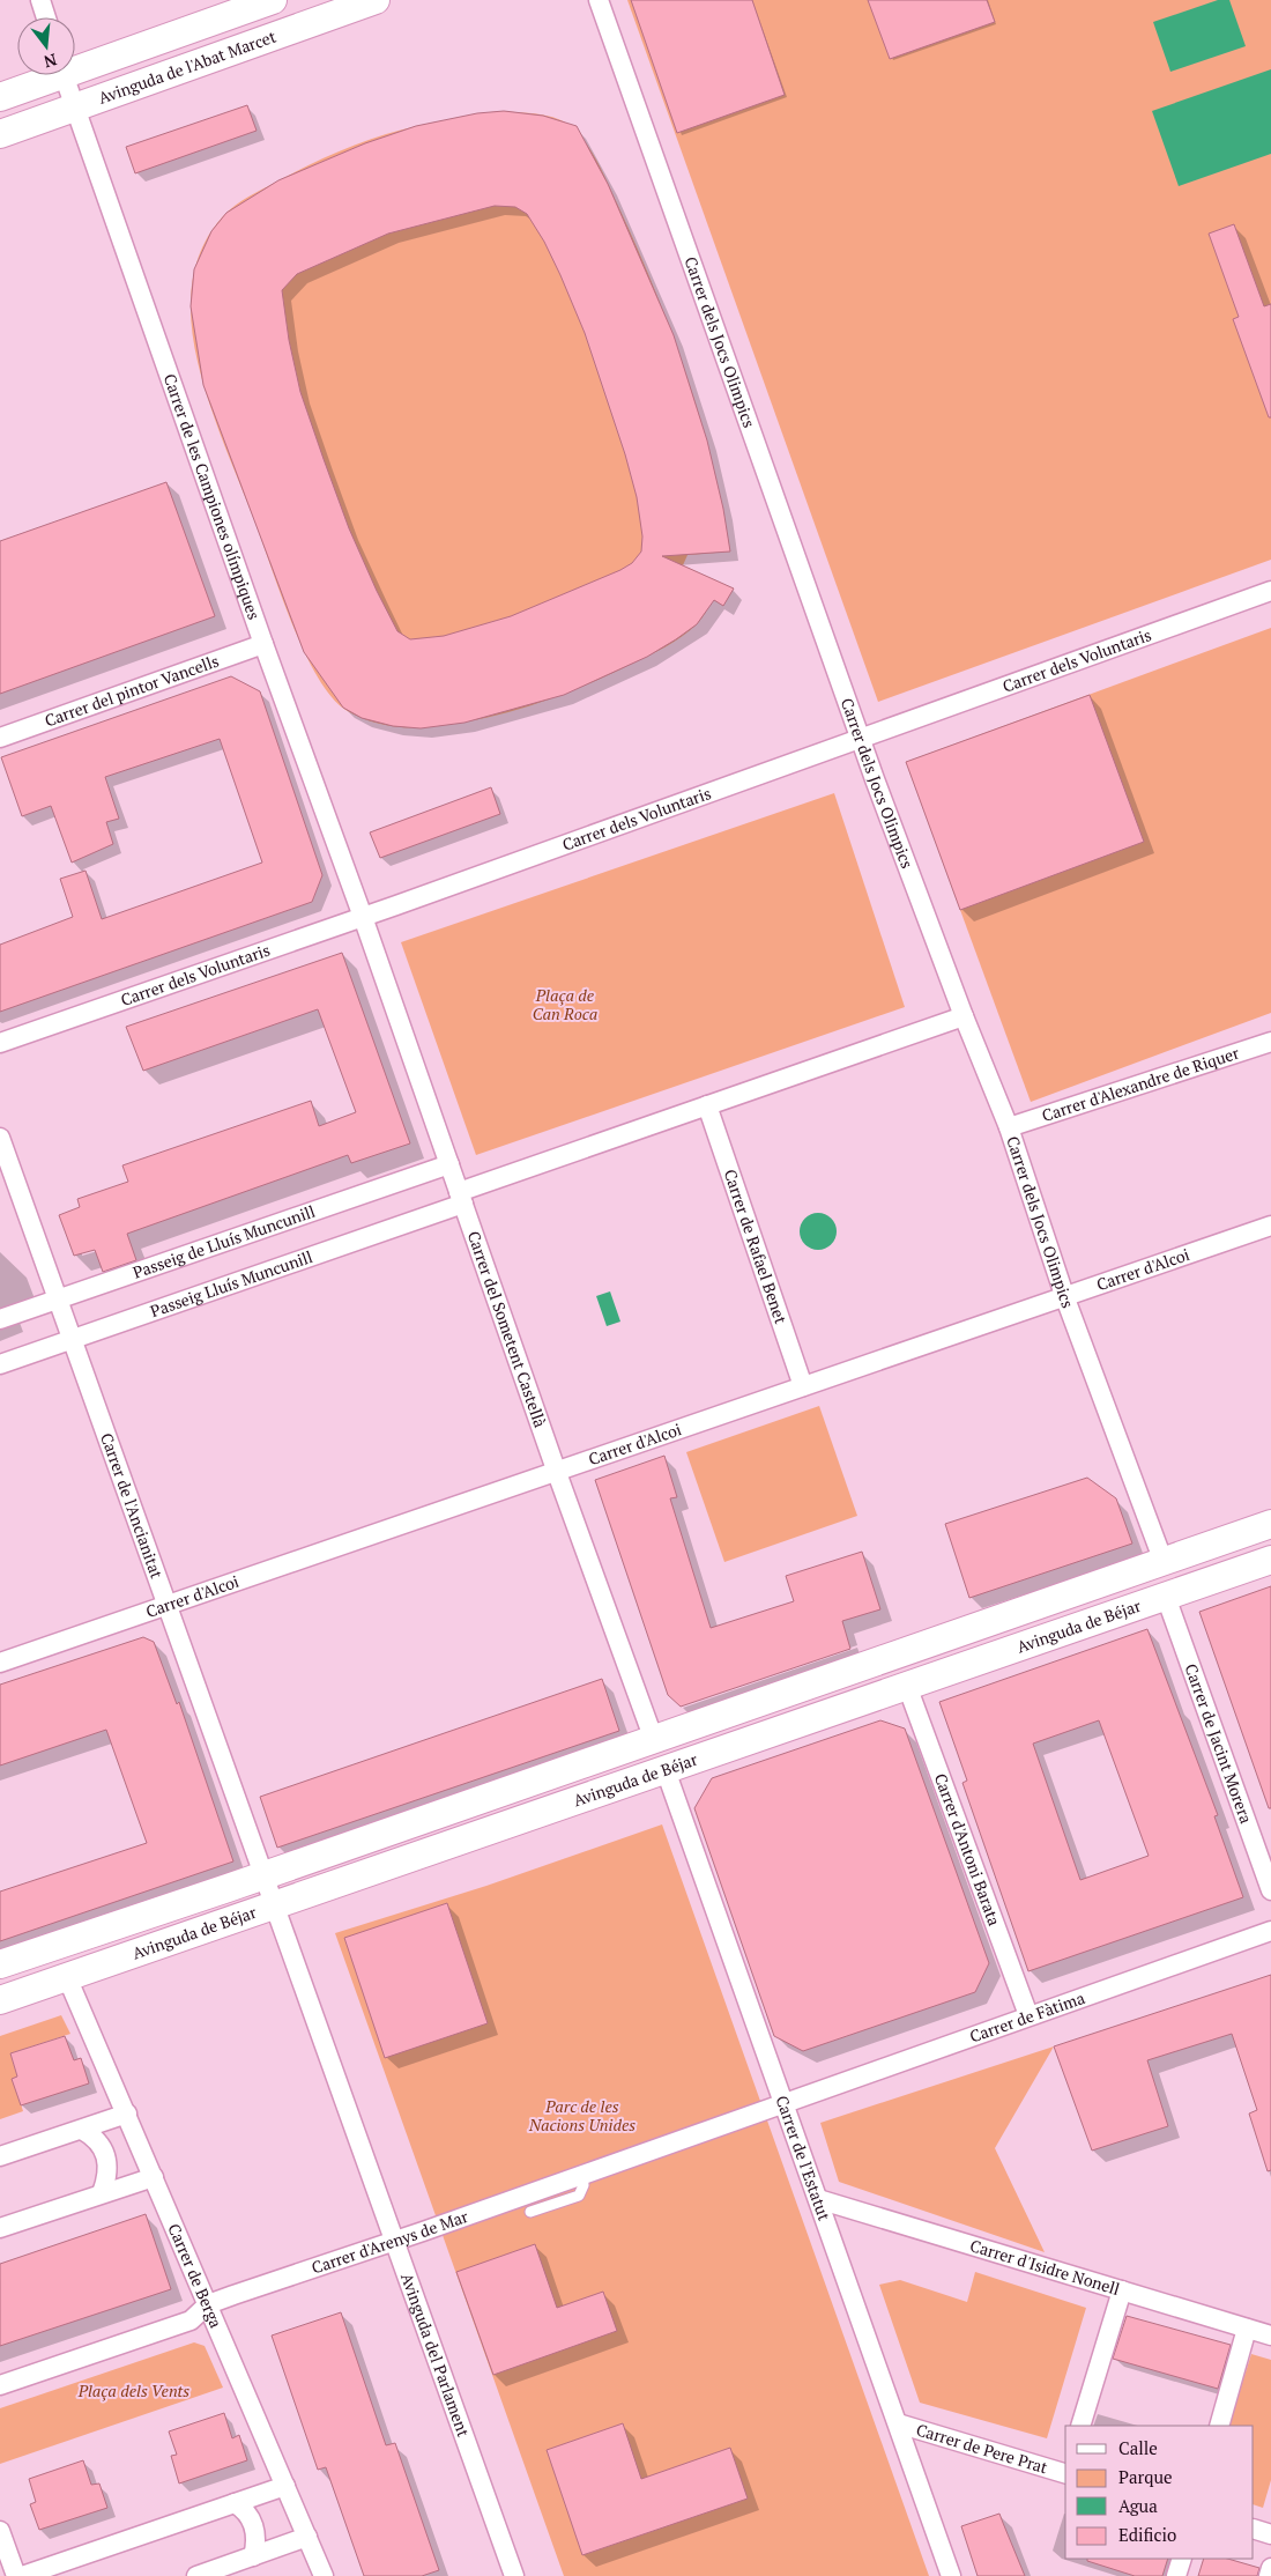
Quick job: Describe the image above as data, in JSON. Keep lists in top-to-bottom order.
{
  "streets": {
    "main road": ["Avinguda de l'Abat Marcet", "Avinguda de Béjar", "Carrer de l'Estatut"],
    "street": [
      "Carrer dels Jocs Olimpics",
      "Carrer de les Campiones olímpiques",
      "Carrer dels Voluntaris",
      "Carrer del pintor Vancells",
      "Carrer d'Alexandre de Riquer",
      "Passeig de Lluís Muncunill",
      "Carrer de Rafael Benet",
      "Carrer d'Alcoi",
      "Passeig Lluís Muncunill",
      "Carrer del Sometent Castellà",
      "Carrer de l'Ancianitat",
      "Carrer de Jacint Morera",
      "Carrer d'Antoni Barata",
      "Carrer de Fàtima",
      "Carrer d'Arenys de Mar",
      "Carrer d'Isidre Nonell",
      "Carrer de Berga",
      "Avinguda del Parlament",
      "Carrer de Pere Prat"
    ]
  },
  "crossings": [
    ["Avinguda de l'Abat Marcet", "Carrer de les Campiones olímpiques"],
    ["Carrer dels Jocs Olimpics", "Carrer dels Voluntaris"],
    ["Carrer dels Jocs Olimpics", "Carrer d'Alexandre de Riquer"],
    ["Carrer dels Jocs Olimpics", "Carrer d'Alcoi"],
    ["Carrer dels Jocs Olimpics", "Avinguda de Béjar"],
    ["Carrer de les Campiones olímpiques", "Carrer dels Voluntaris"],
    ["Carrer de les Campiones olímpiques", "Carrer del pintor Vancells"],
    ["Carrer de les Campiones olímpiques", "Carrer del Sometent Castellà"],
    ["Carrer dels Voluntaris", "Carrer del Sometent Castellà"],
    ["Passeig de Lluís Muncunill", "Carrer del Sometent Castellà"],
    ["Passeig de Lluís Muncunill", "Carrer de l'Ancianitat"],
    ["Carrer de Rafael Benet", "Carrer d'Alcoi"],
    ["Carrer d'Alcoi", "Carrer del Sometent Castellà"],
    ["Carrer d'Alcoi", "Carrer de l'Ancianitat"],
    ["Passeig Lluís Muncunill", "Carrer del Sometent Castellà"],
    ["Passeig Lluís Muncunill", "Carrer de l'Ancianitat"],
    ["Carrer del Sometent Castellà", "Avinguda de Béjar"],
    ["Carrer del Sometent Castellà", "Carrer de l'Estatut"],
    ["Carrer de l'Ancianitat", "Avinguda de Béjar"],
    ["Carrer de l'Ancianitat", "Avinguda del Parlament"],
    ["Avinguda de Béjar", "Carrer de Jacint Morera"],
    ["Avinguda de Béjar", "Carrer d'Antoni Barata"],
    ["Avinguda de Béjar", "Carrer de l'Estatut"],
    ["Avinguda de Béjar", "Carrer de Berga"],
    ["Avinguda de Béjar", "Avinguda del Parlament"],
    ["Carrer d'Antoni Barata", "Carrer de Fàtima"],
    ["Carrer de Fàtima", "Carrer de l'Estatut"],
    ["Carrer de Fàtima", "Carrer d'Arenys de Mar"],
    ["Carrer de l'Estatut", "Carrer d'Arenys de Mar"],
    ["Carrer de l'Estatut", "Carrer d'Isidre Nonell"],
    ["Carrer de l'Estatut", "Carrer de Pere Prat"],
    ["Carrer d'Arenys de Mar", "Carrer de Berga"],
    ["Carrer d'Arenys de Mar", "Avinguda del Parlament"]
  ],
  "parks": ["Plaça de Can Roca", "Parc de les Nacions Unides", "Plaça dels Vents"],
  "legend": [
    "Calle",
    "Parque",
    "Agua",
    "Edificio"
  ],
  "north": "bottom"
}
